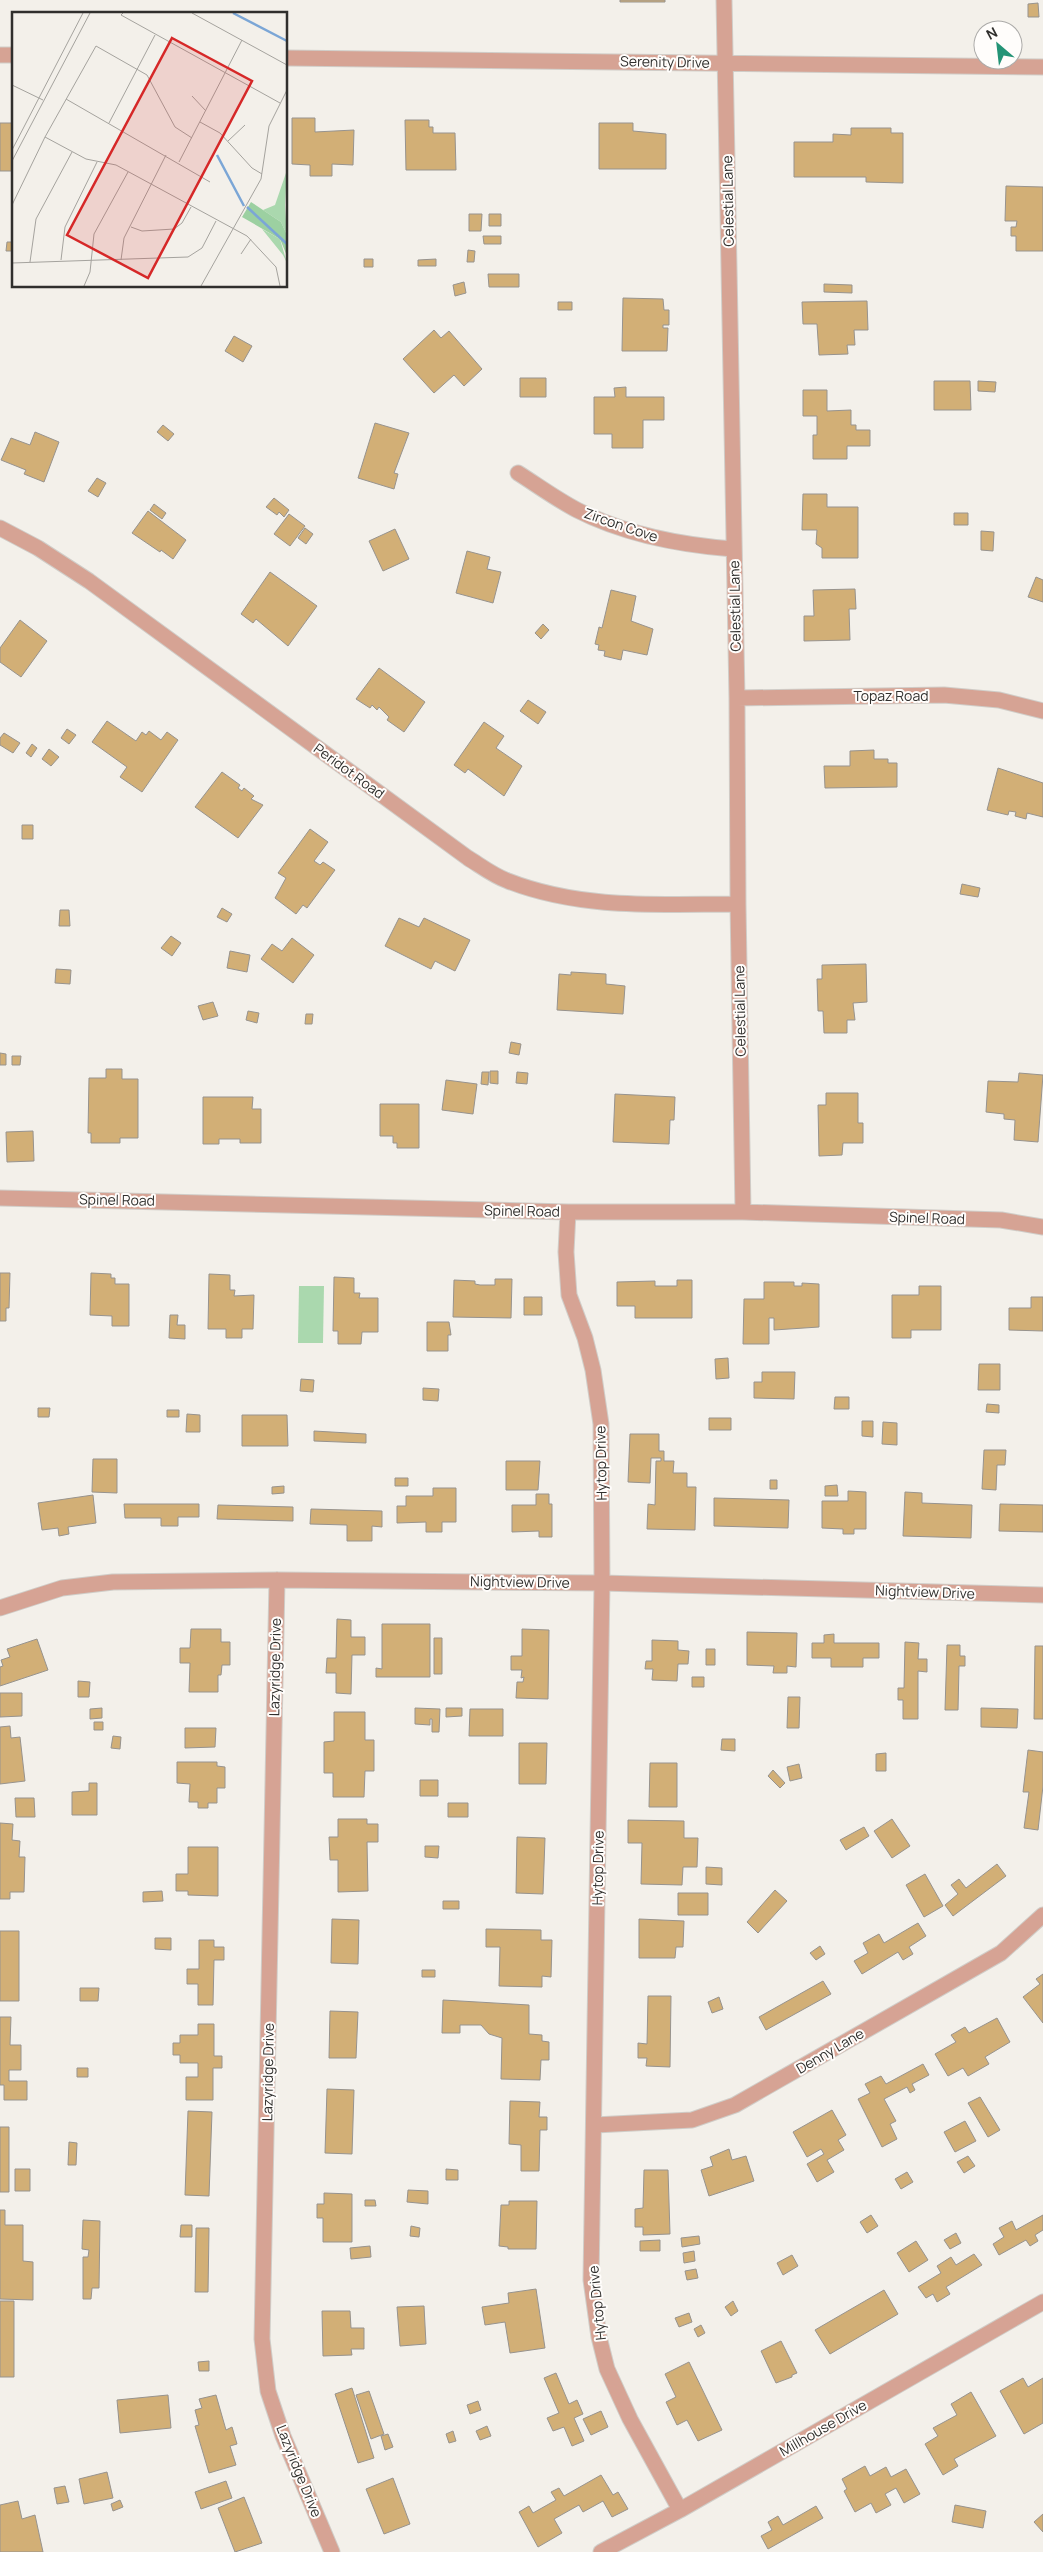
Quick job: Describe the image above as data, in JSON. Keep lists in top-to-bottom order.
{
  "streets": {
    "street": [
      "Serenity Drive",
      "Celestial Lane",
      "Zircon Cove",
      "Topaz Road",
      "Peridot Road",
      "Spinel Road",
      "Hytop Drive",
      "Nightview Drive",
      "Lazyridge Drive",
      "Denny Lane",
      "Millhouse Drive"
    ]
  },
  "crossings": [
    ["Serenity Drive", "Celestial Lane"],
    ["Celestial Lane", "Zircon Cove"],
    ["Celestial Lane", "Topaz Road"],
    ["Celestial Lane", "Peridot Road"],
    ["Celestial Lane", "Spinel Road"],
    ["Spinel Road", "Hytop Drive"],
    ["Hytop Drive", "Nightview Drive"],
    ["Hytop Drive", "Denny Lane"],
    ["Hytop Drive", "Millhouse Drive"],
    ["Nightview Drive", "Lazyridge Drive"]
  ],
  "north": "top left"
}
